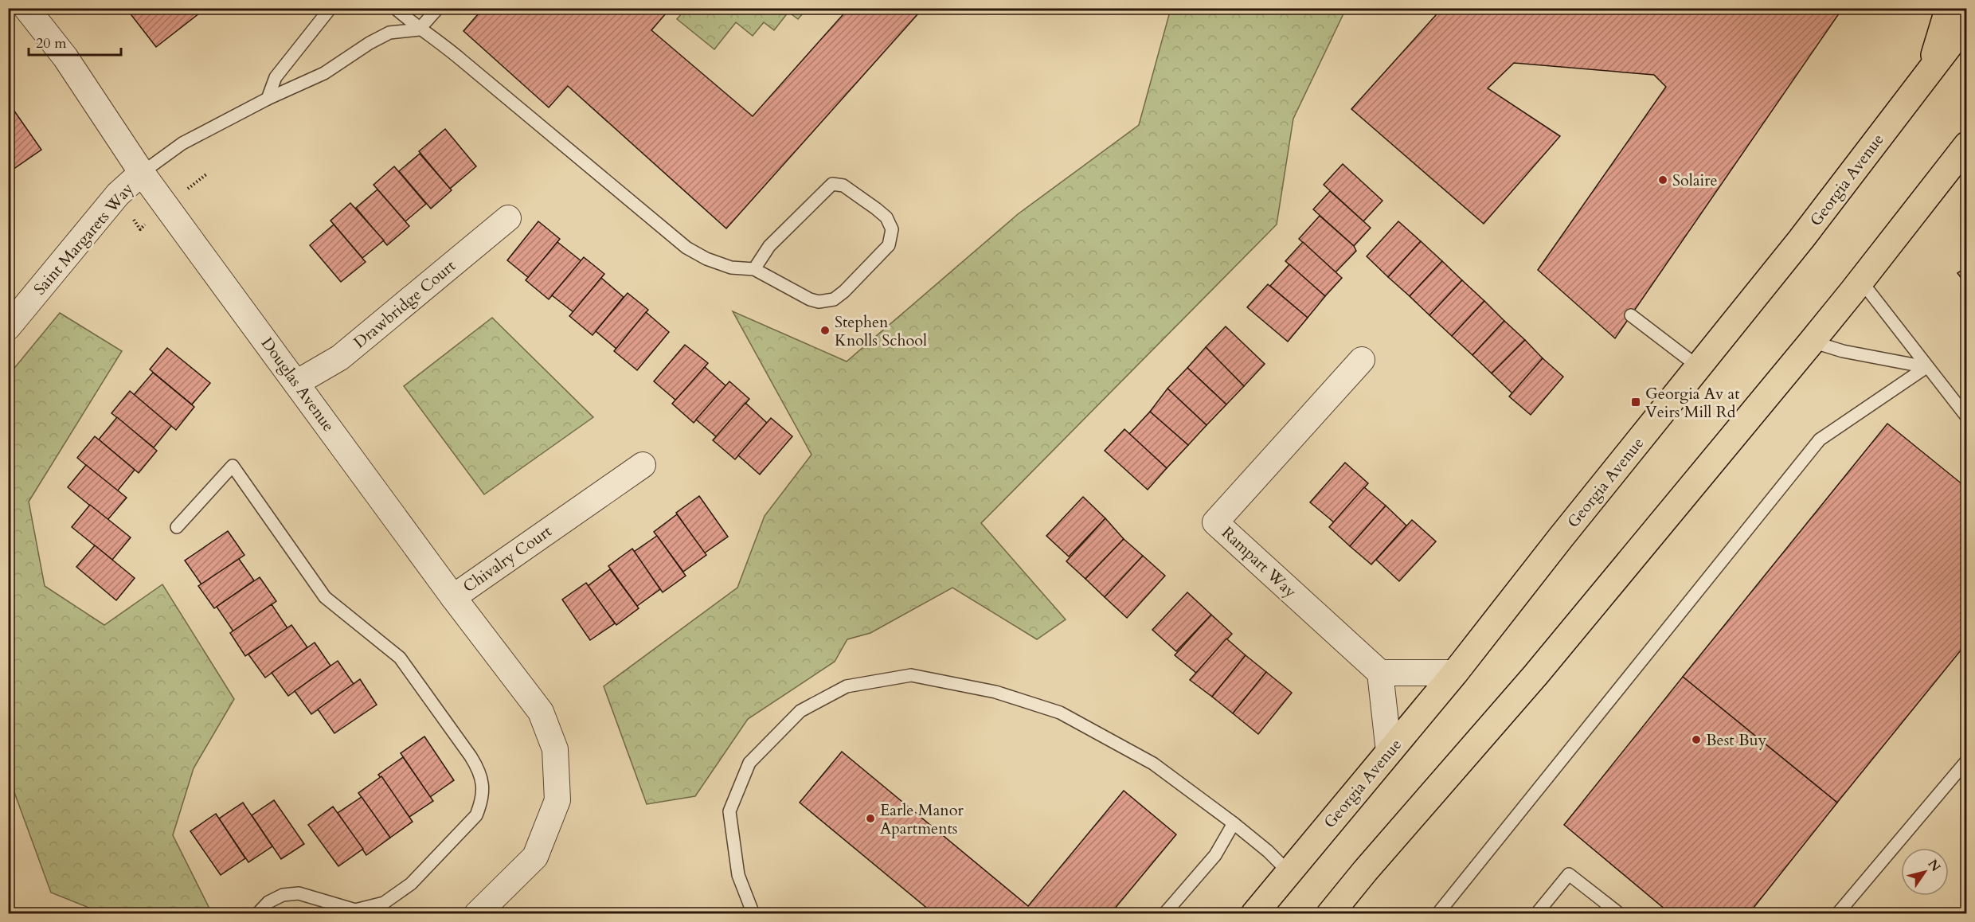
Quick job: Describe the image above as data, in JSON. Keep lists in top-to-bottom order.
{
  "streets": {
    "main road": ["Georgia Avenue"],
    "street": [
      "Saint Margarets Way",
      "Drawbridge Court",
      "Douglas Avenue",
      "Chivalry Court",
      "Rampart Way"
    ]
  },
  "crossings": [
    ["Saint Margarets Way", "Douglas Avenue"],
    ["Drawbridge Court", "Douglas Avenue"],
    ["Douglas Avenue", "Chivalry Court"]
  ],
  "places": {
    "other": [
      "Solaire",
      "Stephen Knolls School",
      "Best Buy",
      "Earle Manor Apartments"
    ],
    "transit": ["Georgia Av at Veirs Mill Rd"]
  },
  "scale_bar": "20 m",
  "north": "top right"
}
